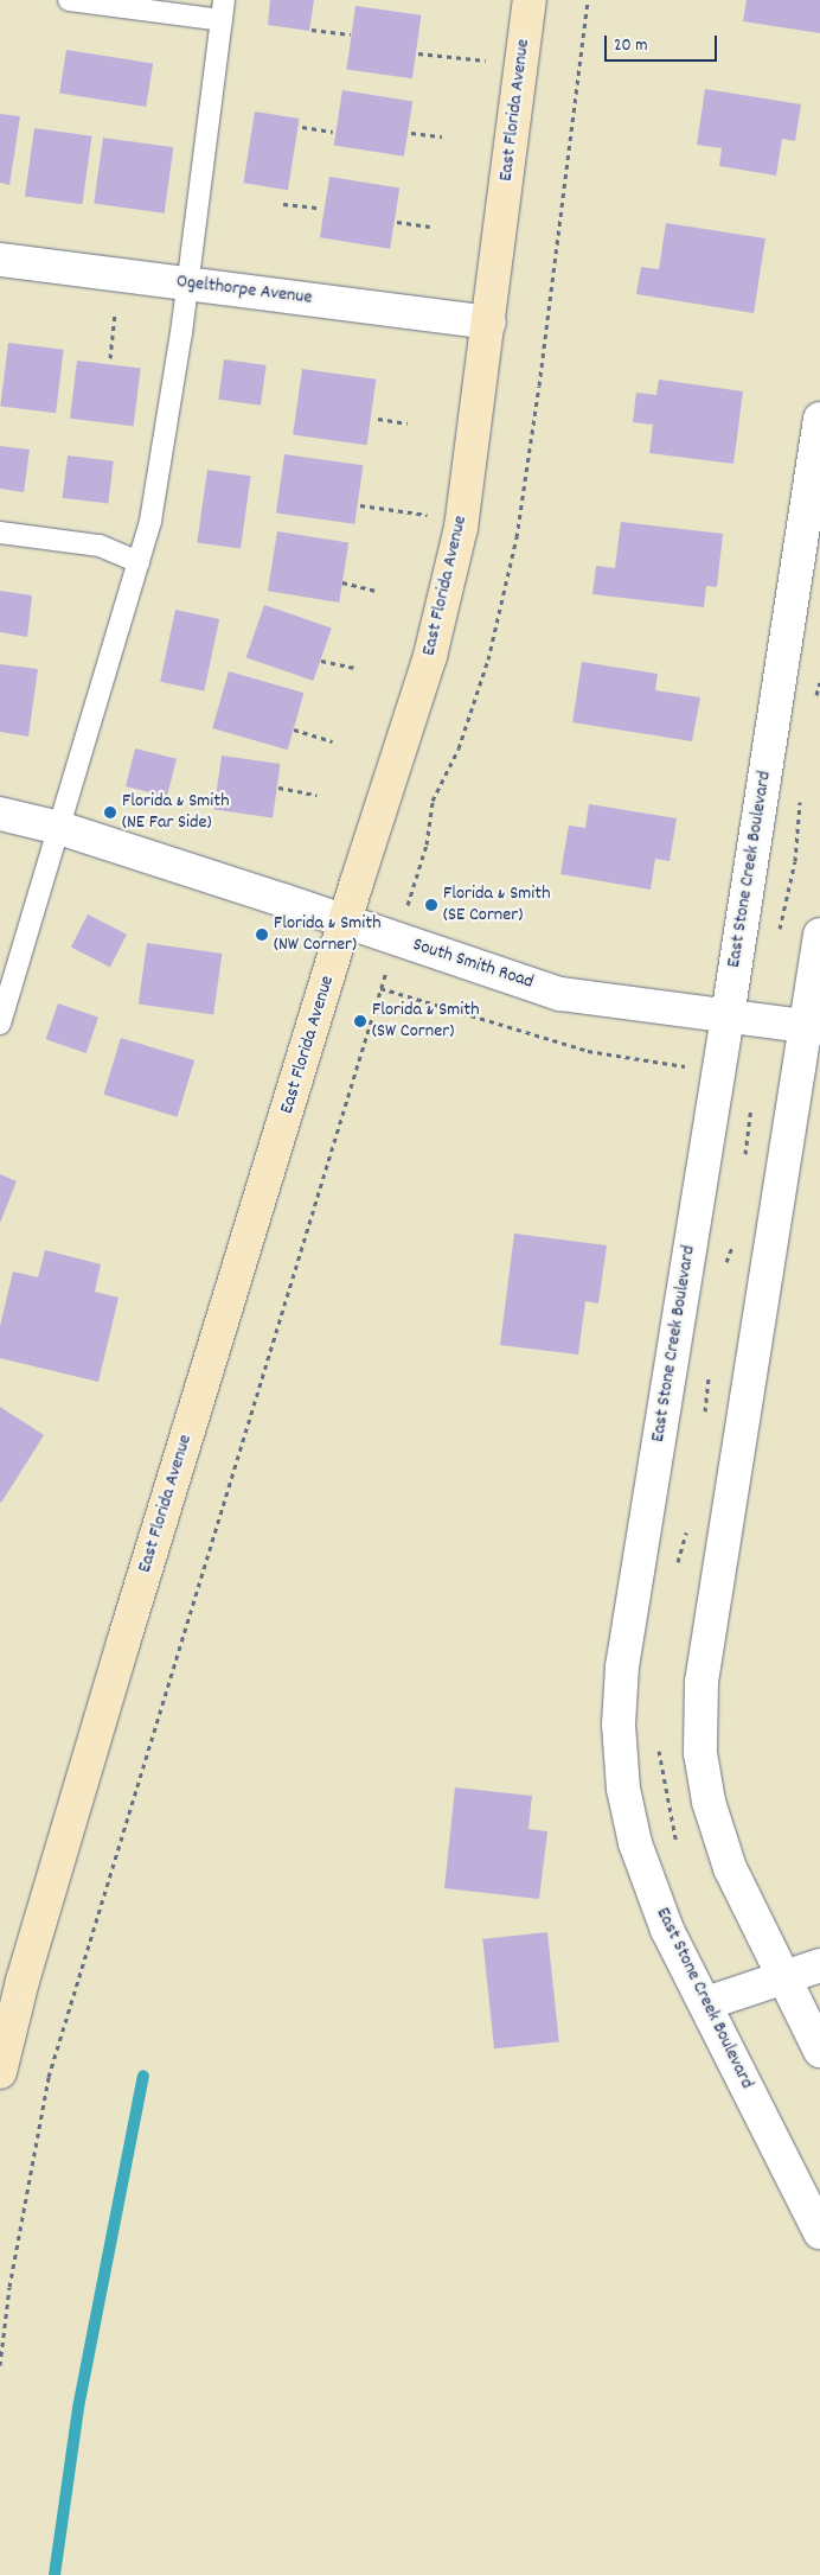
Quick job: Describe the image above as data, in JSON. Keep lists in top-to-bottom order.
{
  "streets": {
    "street": [
      "East Florida Avenue",
      "Ogelthorpe Avenue",
      "East Stone Creek Boulevard",
      "South Smith Road"
    ]
  },
  "crossings": [
    ["East Florida Avenue", "Ogelthorpe Avenue"],
    ["East Florida Avenue", "South Smith Road"],
    ["East Stone Creek Boulevard", "South Smith Road"]
  ],
  "places": [
    "Florida & Smith (NE Far Side)",
    "Florida & Smith (SE Corner)",
    "Florida & Smith (NW Corner)",
    "Florida & Smith (SW Corner)"
  ],
  "scale_bar": "20 m"
}
